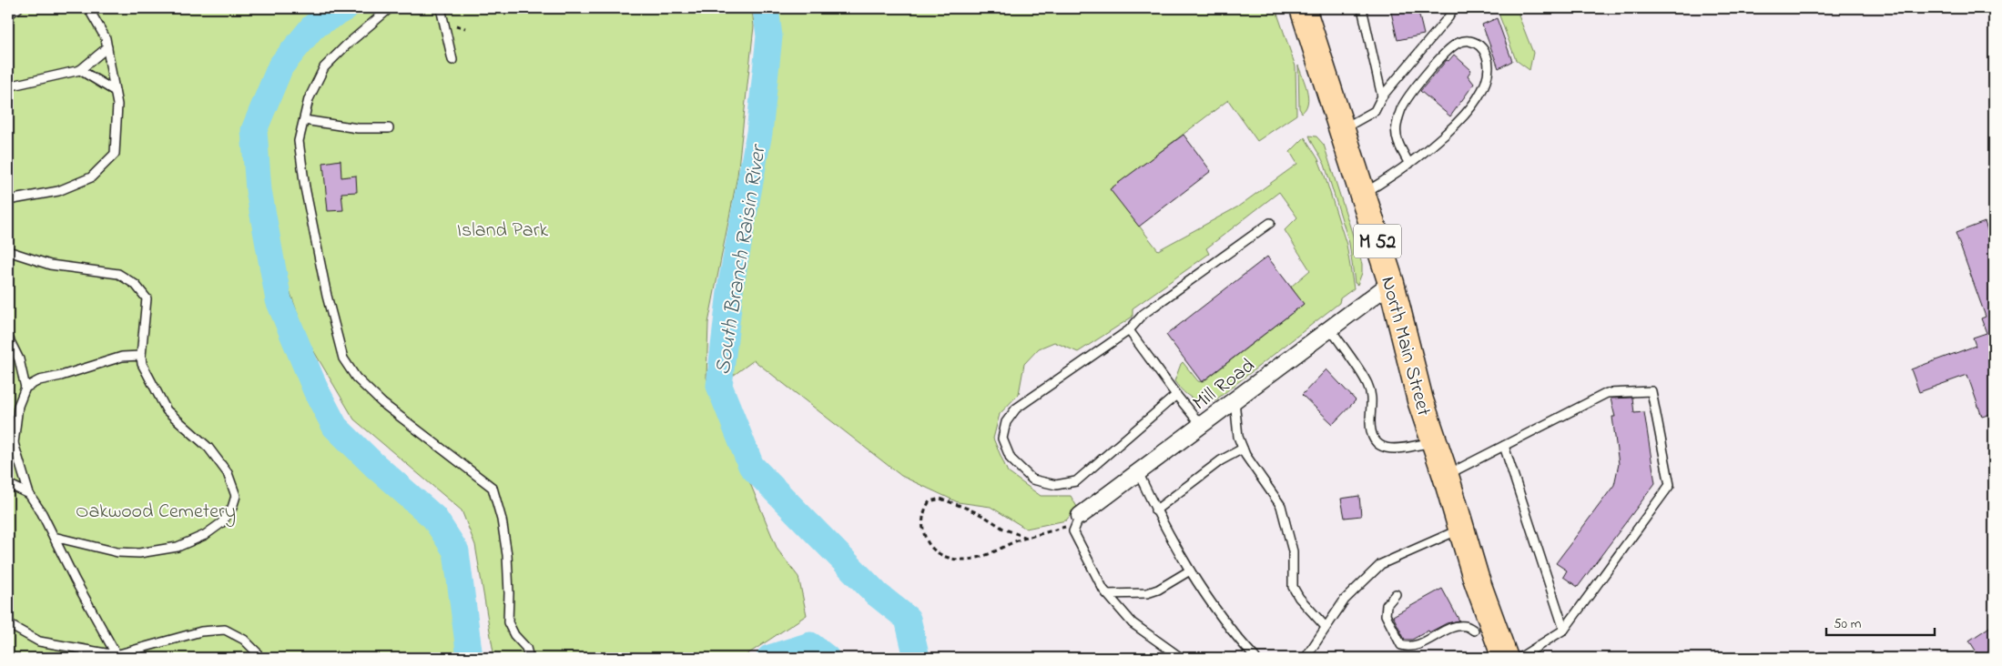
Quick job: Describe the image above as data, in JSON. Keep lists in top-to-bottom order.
{
  "streets": {
    "main road": ["M 52", "North Main Street"],
    "street": ["Mill Road"]
  },
  "crossings": [
    ["North Main Street", "Mill Road"]
  ],
  "water": ["South Branch Raisin River"],
  "parks": ["Island Park", "Oakwood Cemetery"],
  "scale_bar": "50 m"
}
